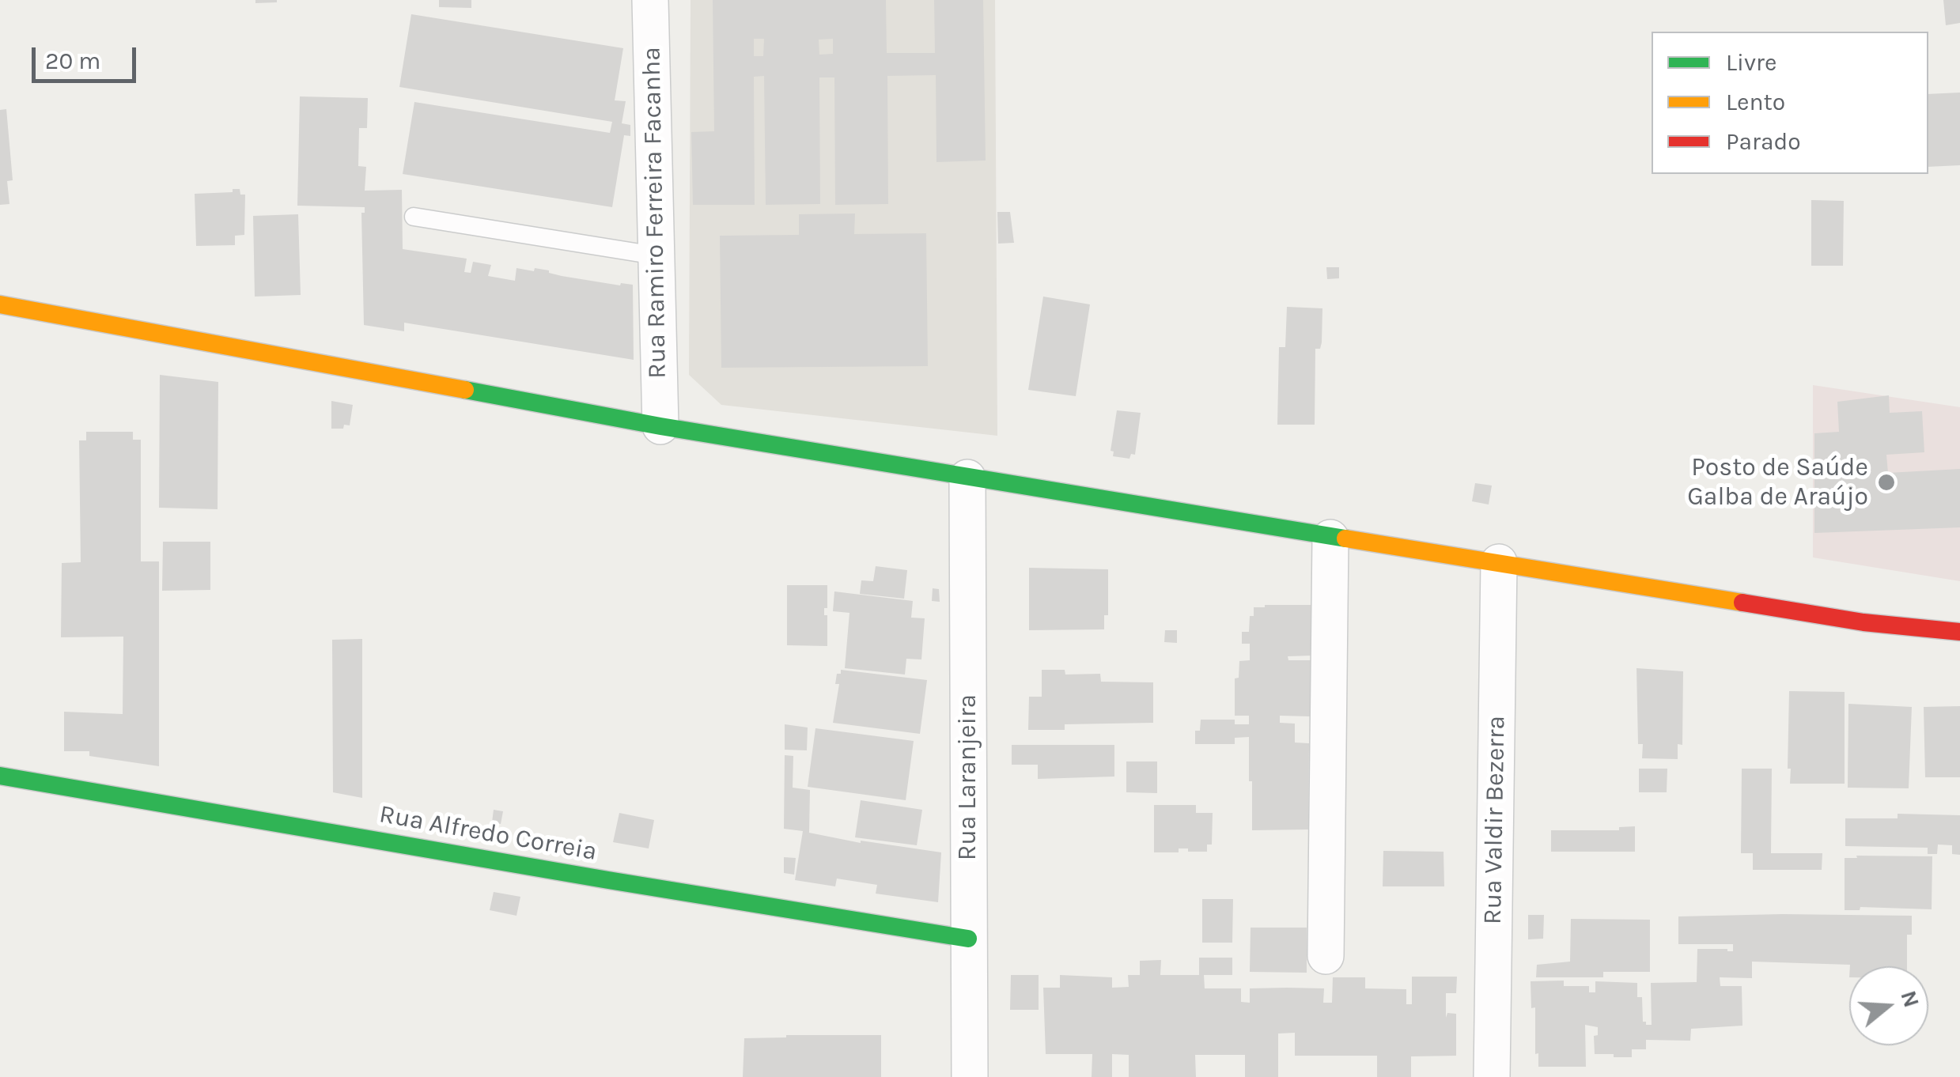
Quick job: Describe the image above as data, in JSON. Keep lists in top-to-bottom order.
{
  "streets": {
    "main road": ["Rua Alfredo Correia"],
    "street": ["Rua Ramiro Ferreira Facanha", "Rua Laranjeira", "Rua Valdir Bezerra"]
  },
  "crossings": [
    ["Rua Laranjeira", "Rua Alfredo Correia"]
  ],
  "places": ["Posto de Saúde Galba de Araújo"],
  "legend": ["Livre", "Lento", "Parado"],
  "scale_bar": "20 m",
  "north": "right"
}
